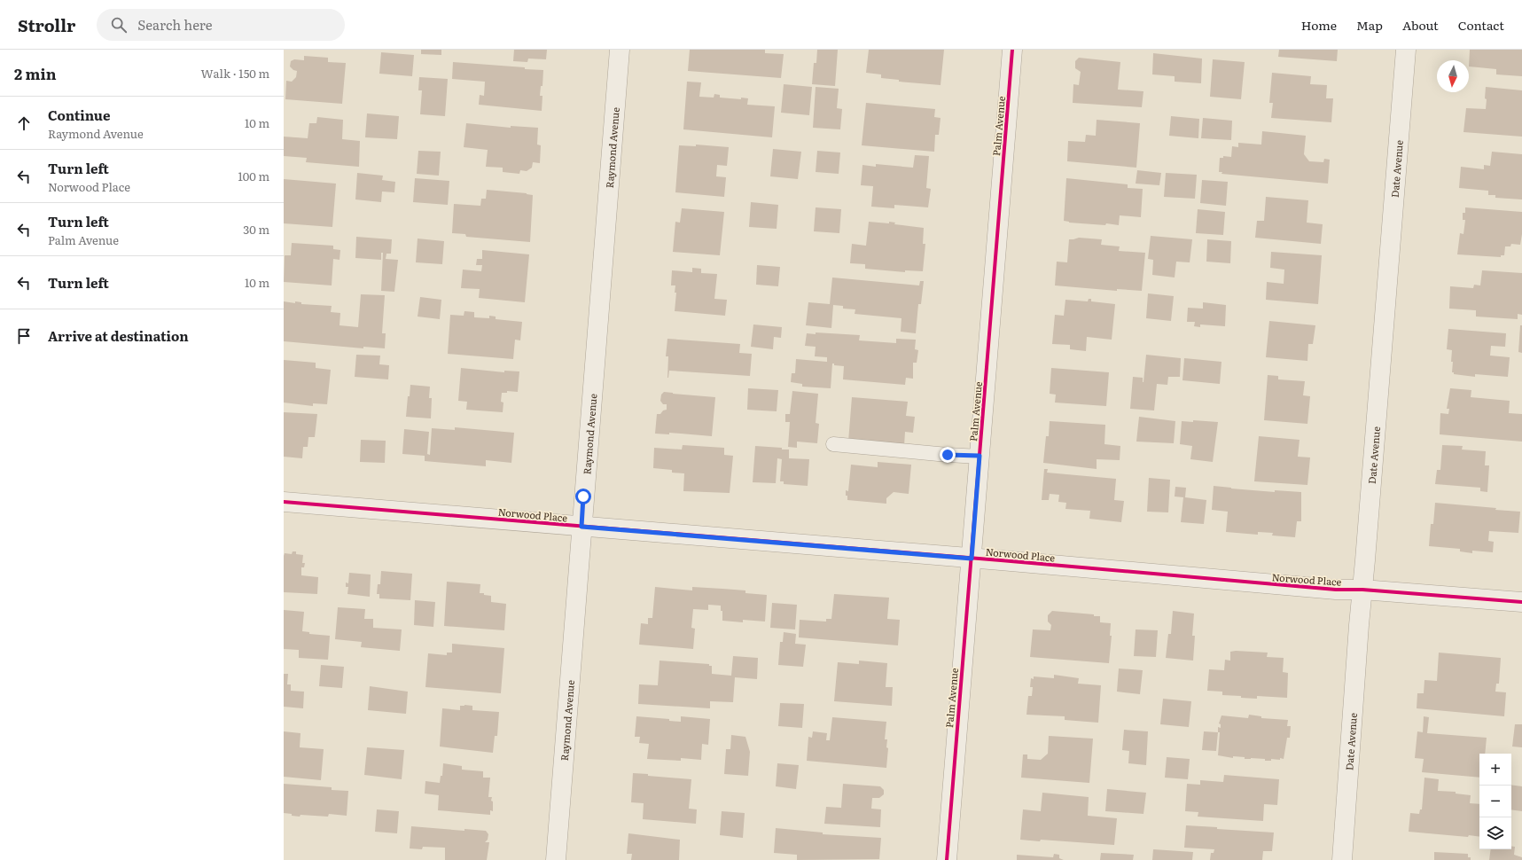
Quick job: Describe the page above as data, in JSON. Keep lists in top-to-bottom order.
{
  "streets": {
    "street": [
      "Palm Avenue",
      "Raymond Avenue",
      "Date Avenue",
      "Norwood Place"
    ]
  },
  "crossings": [
    ["Palm Avenue", "Norwood Place"],
    ["Raymond Avenue", "Norwood Place"],
    ["Date Avenue", "Norwood Place"]
  ],
  "north": "bottom",
  "page": {
    "header": "Strollr",
    "search": "Search here",
    "nav": [
      "Home",
      "Map",
      "About",
      "Contact"
    ],
    "heading": ["2 min", "Walk · 150 m"],
    "list": [
      ["Continue", "Raymond Avenue", "10 m"],
      ["Turn left", "Norwood Place", "100 m"],
      ["Turn left", "Palm Avenue", "30 m"],
      ["Turn left", "10 m"],
      "Arrive at destination"
    ],
    "map_buttons": ["+", "−"]
  }
}
